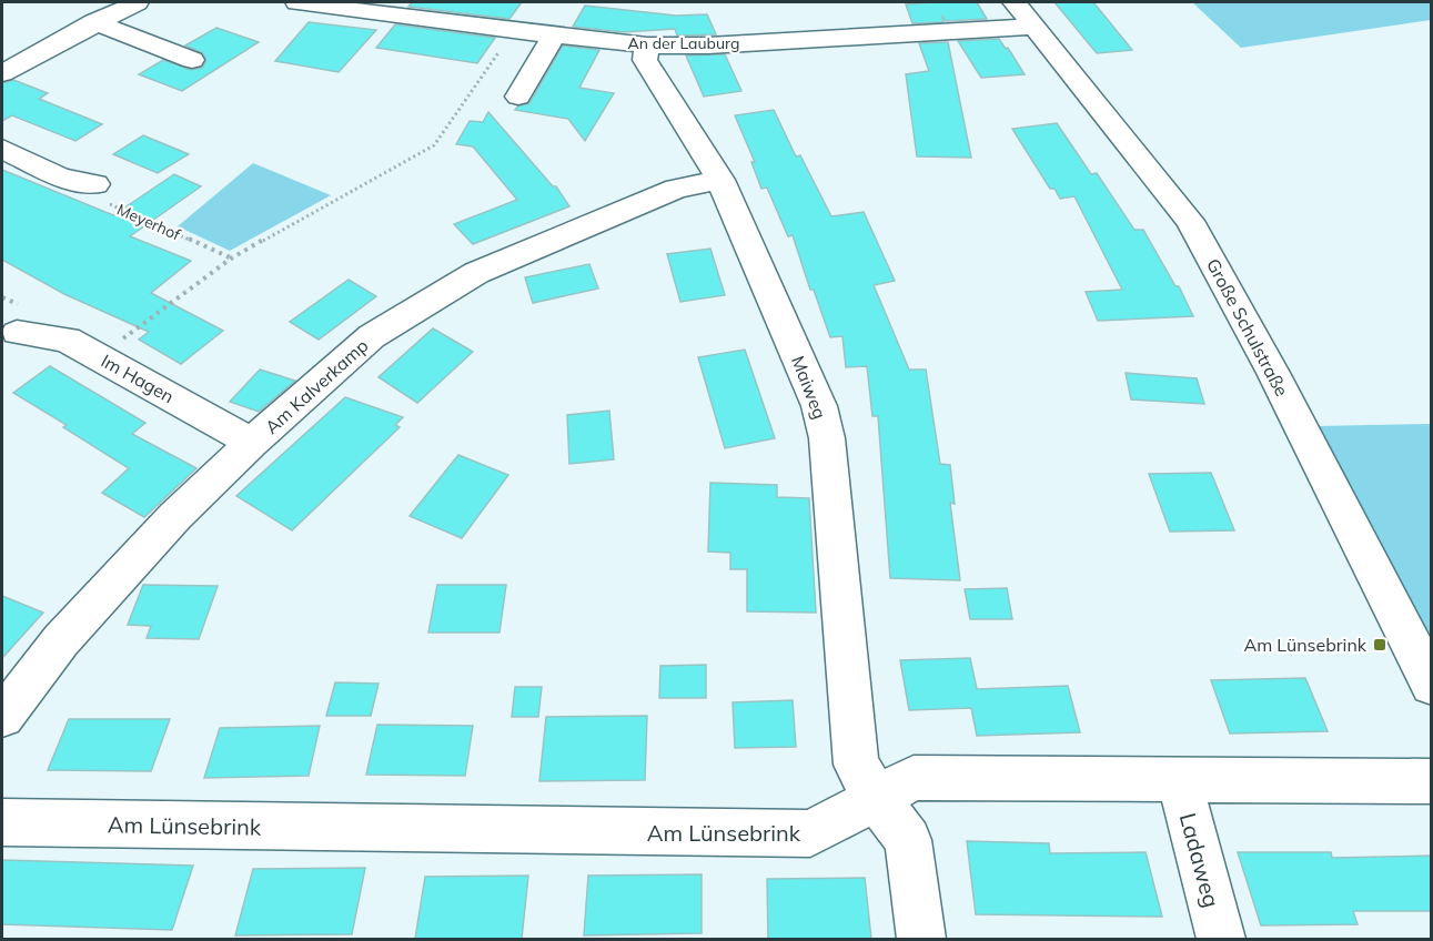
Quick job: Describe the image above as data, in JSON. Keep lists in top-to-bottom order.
{
  "streets": {
    "street": [
      "An der Lauburg",
      "Große Schulstraße",
      "Im Hagen",
      "Am Kalverkamp",
      "Maiweg",
      "Am Lünsebrink",
      "Ladaweg"
    ],
    "path": ["Meyerhof"]
  },
  "crossings": [
    ["An der Lauburg", "Große Schulstraße"],
    ["An der Lauburg", "Maiweg"],
    ["Im Hagen", "Am Kalverkamp"],
    ["Am Kalverkamp", "Maiweg"],
    ["Maiweg", "Am Lünsebrink"],
    ["Am Lünsebrink", "Ladaweg"]
  ],
  "places": {
    "transit": ["Am Lünsebrink"]
  }
}
